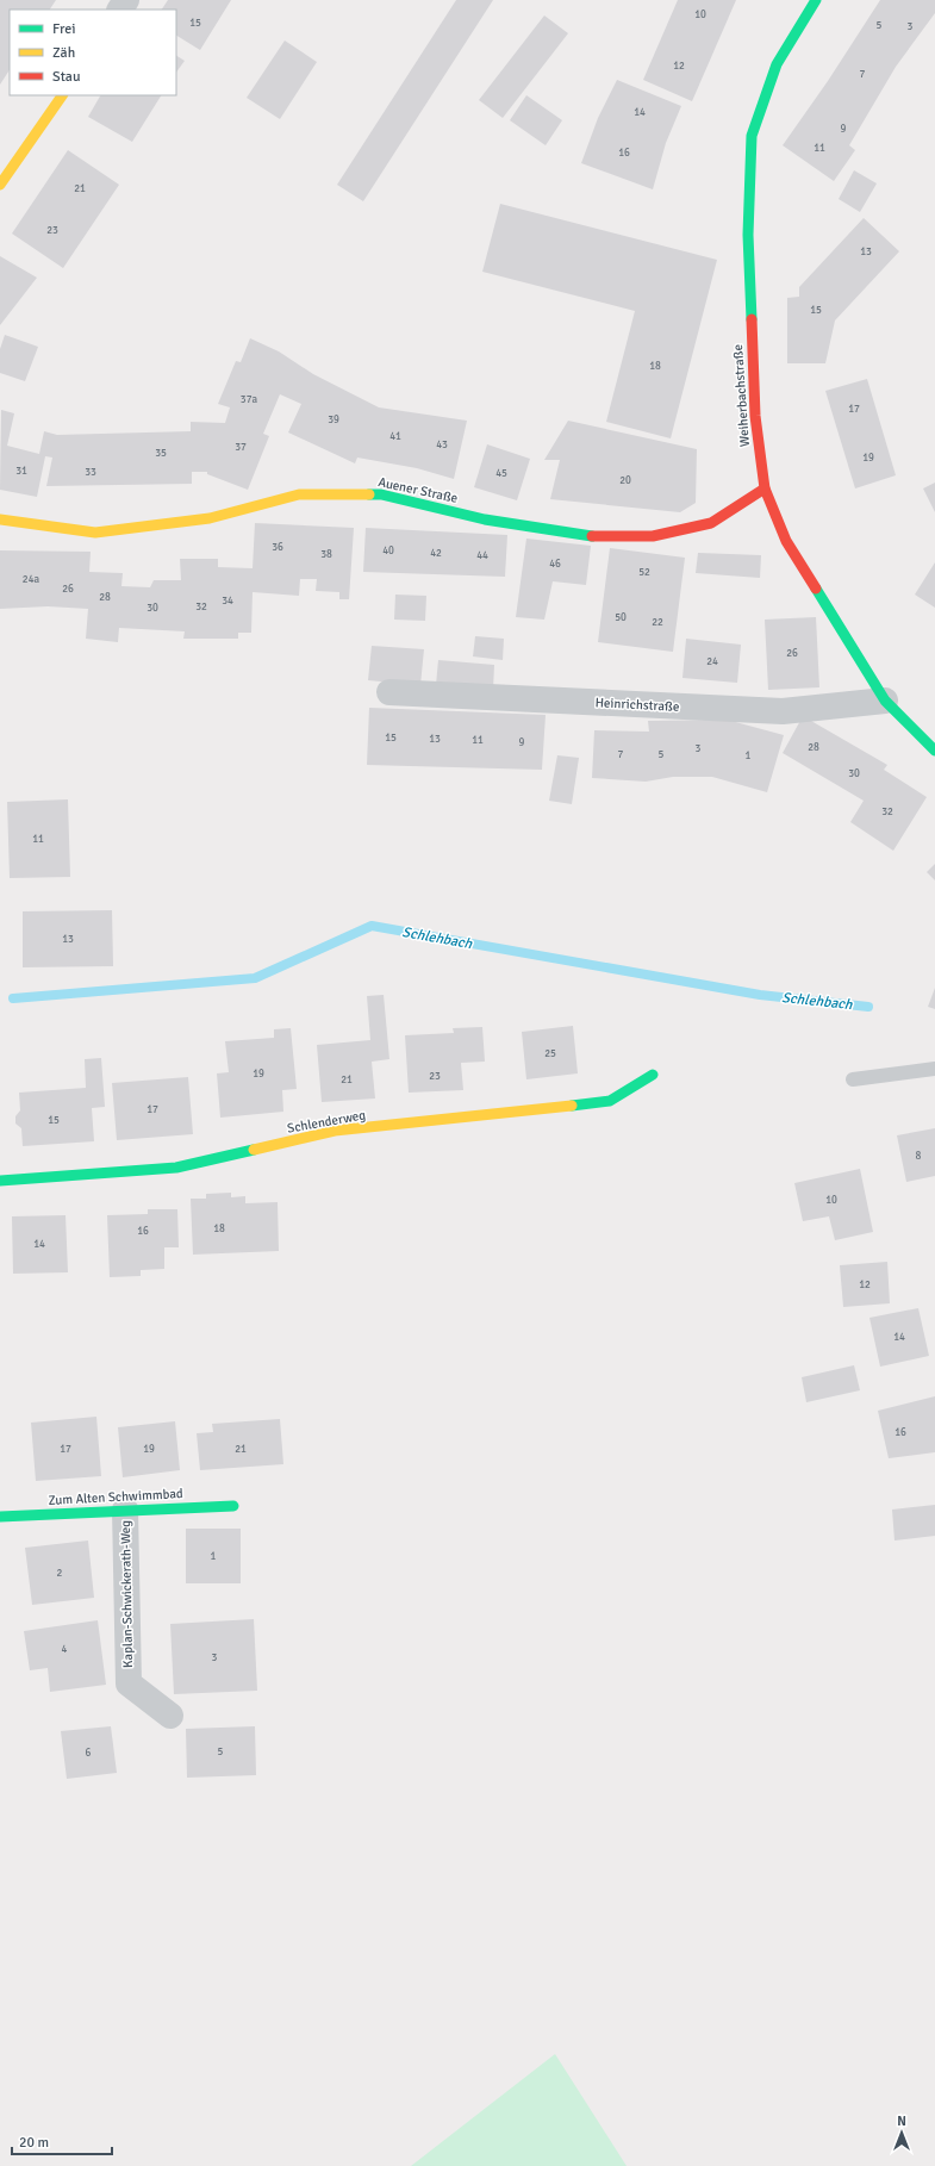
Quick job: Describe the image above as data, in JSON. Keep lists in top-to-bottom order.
{
  "streets": {
    "street": [
      "Weiherbachstraße",
      "Auener Straße",
      "Heinrichstraße",
      "Schlenderweg",
      "Zum Alten Schwimmbad",
      "Kaplan-Schwickerath-Weg"
    ]
  },
  "crossings": [
    ["Weiherbachstraße", "Auener Straße"],
    ["Weiherbachstraße", "Heinrichstraße"],
    ["Zum Alten Schwimmbad", "Kaplan-Schwickerath-Weg"]
  ],
  "water": ["Schlehbach"],
  "house_numbers": [
    "10",
    "15",
    "5",
    "3",
    "12",
    "7",
    "14",
    "9",
    "11",
    "16",
    "21",
    "23",
    "13",
    "15",
    "18",
    "37a",
    "17",
    "39",
    "41",
    "43",
    "37",
    "35",
    "19",
    "31",
    "33",
    "45",
    "20",
    "36",
    "40",
    "42",
    "38",
    "44",
    "46",
    "52",
    "24a",
    "26",
    "28",
    "34",
    "32",
    "30",
    "50",
    "22",
    "26",
    "24",
    "15",
    "13",
    "11",
    "9",
    "28",
    "3",
    "7",
    "5",
    "1",
    "30",
    "32",
    "11",
    "13",
    "25",
    "19",
    "23",
    "21",
    "17",
    "15",
    "8",
    "10",
    "18",
    "16",
    "14",
    "12",
    "14",
    "16",
    "17",
    "19",
    "21",
    "1",
    "2",
    "4",
    "3",
    "5",
    "6"
  ],
  "legend": ["Frei", "Zäh", "Stau"],
  "scale_bar": "20 m",
  "north": "top"
}
